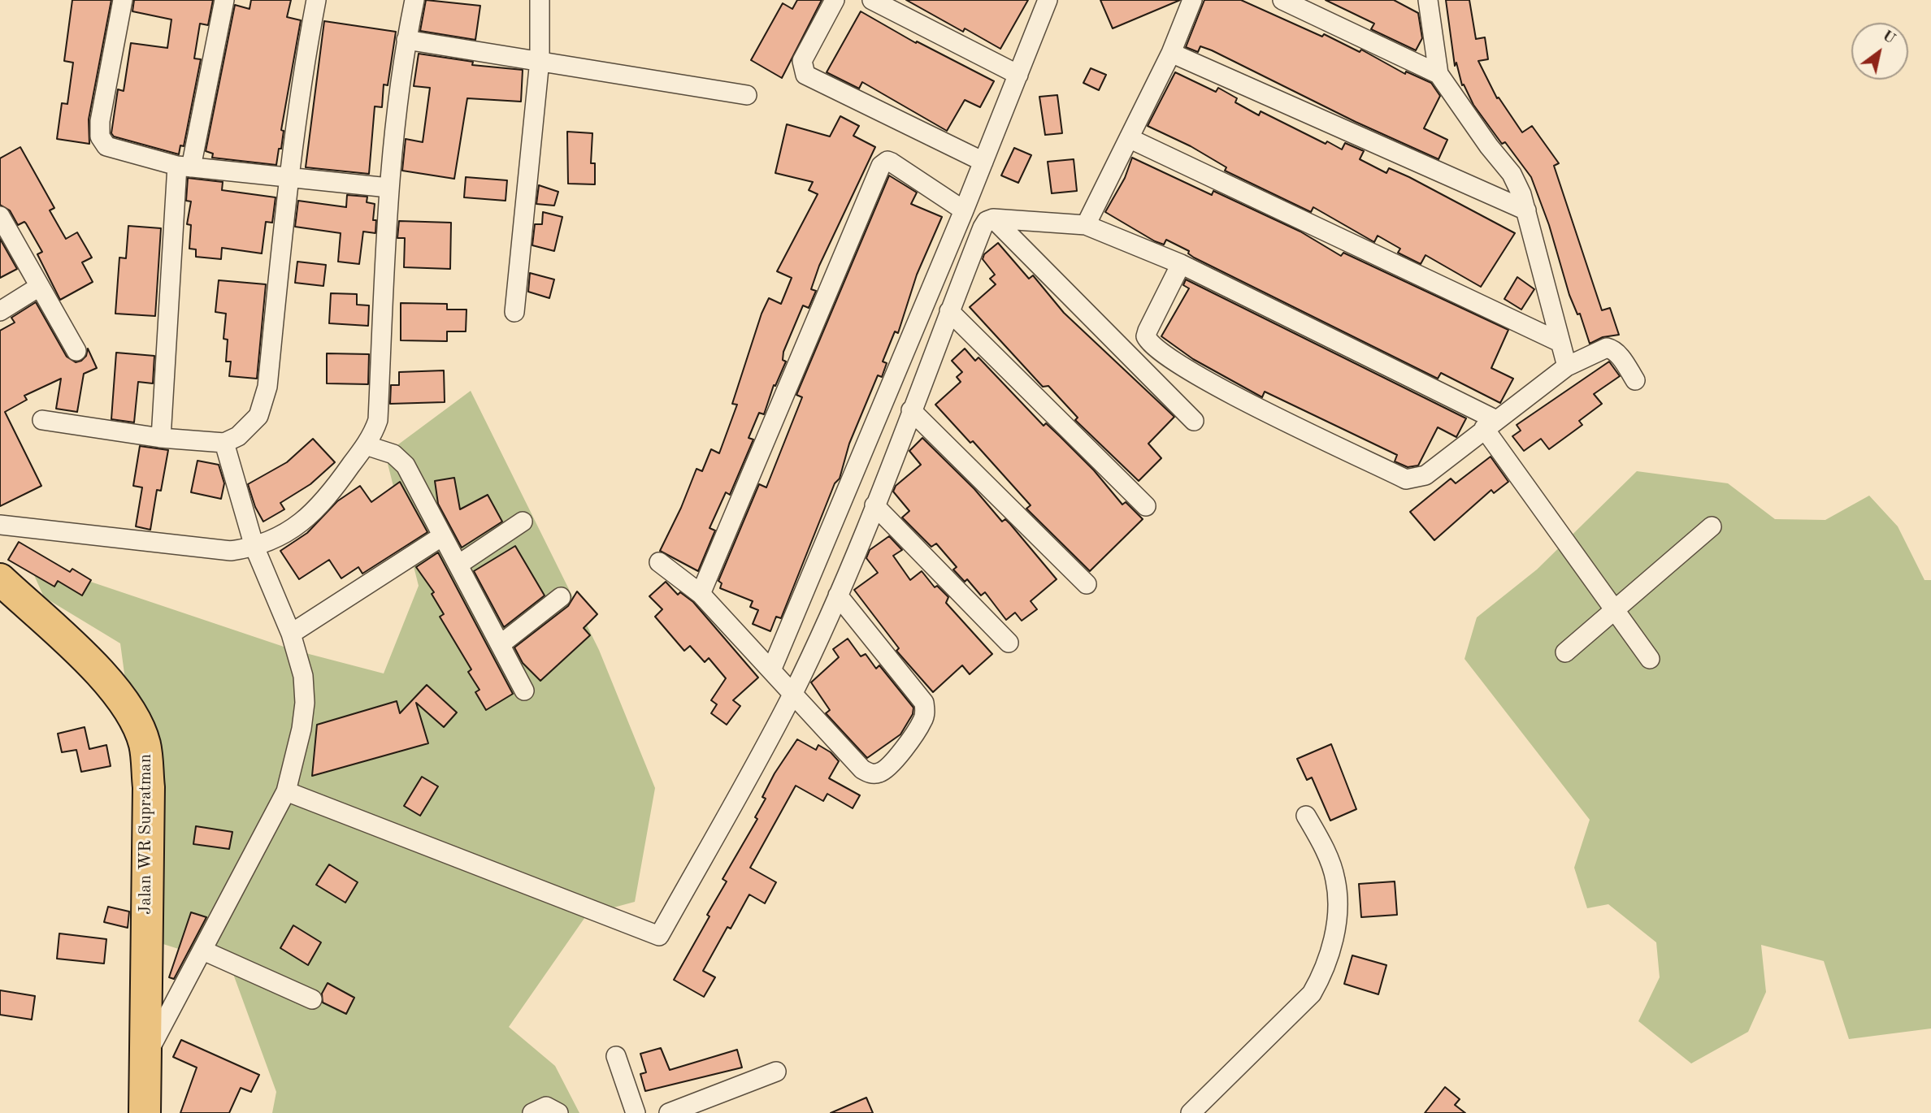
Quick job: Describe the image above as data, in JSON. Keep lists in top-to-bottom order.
{
  "streets": {
    "highway": ["Jalan WR Supratman"]
  },
  "north": "top right"
}
